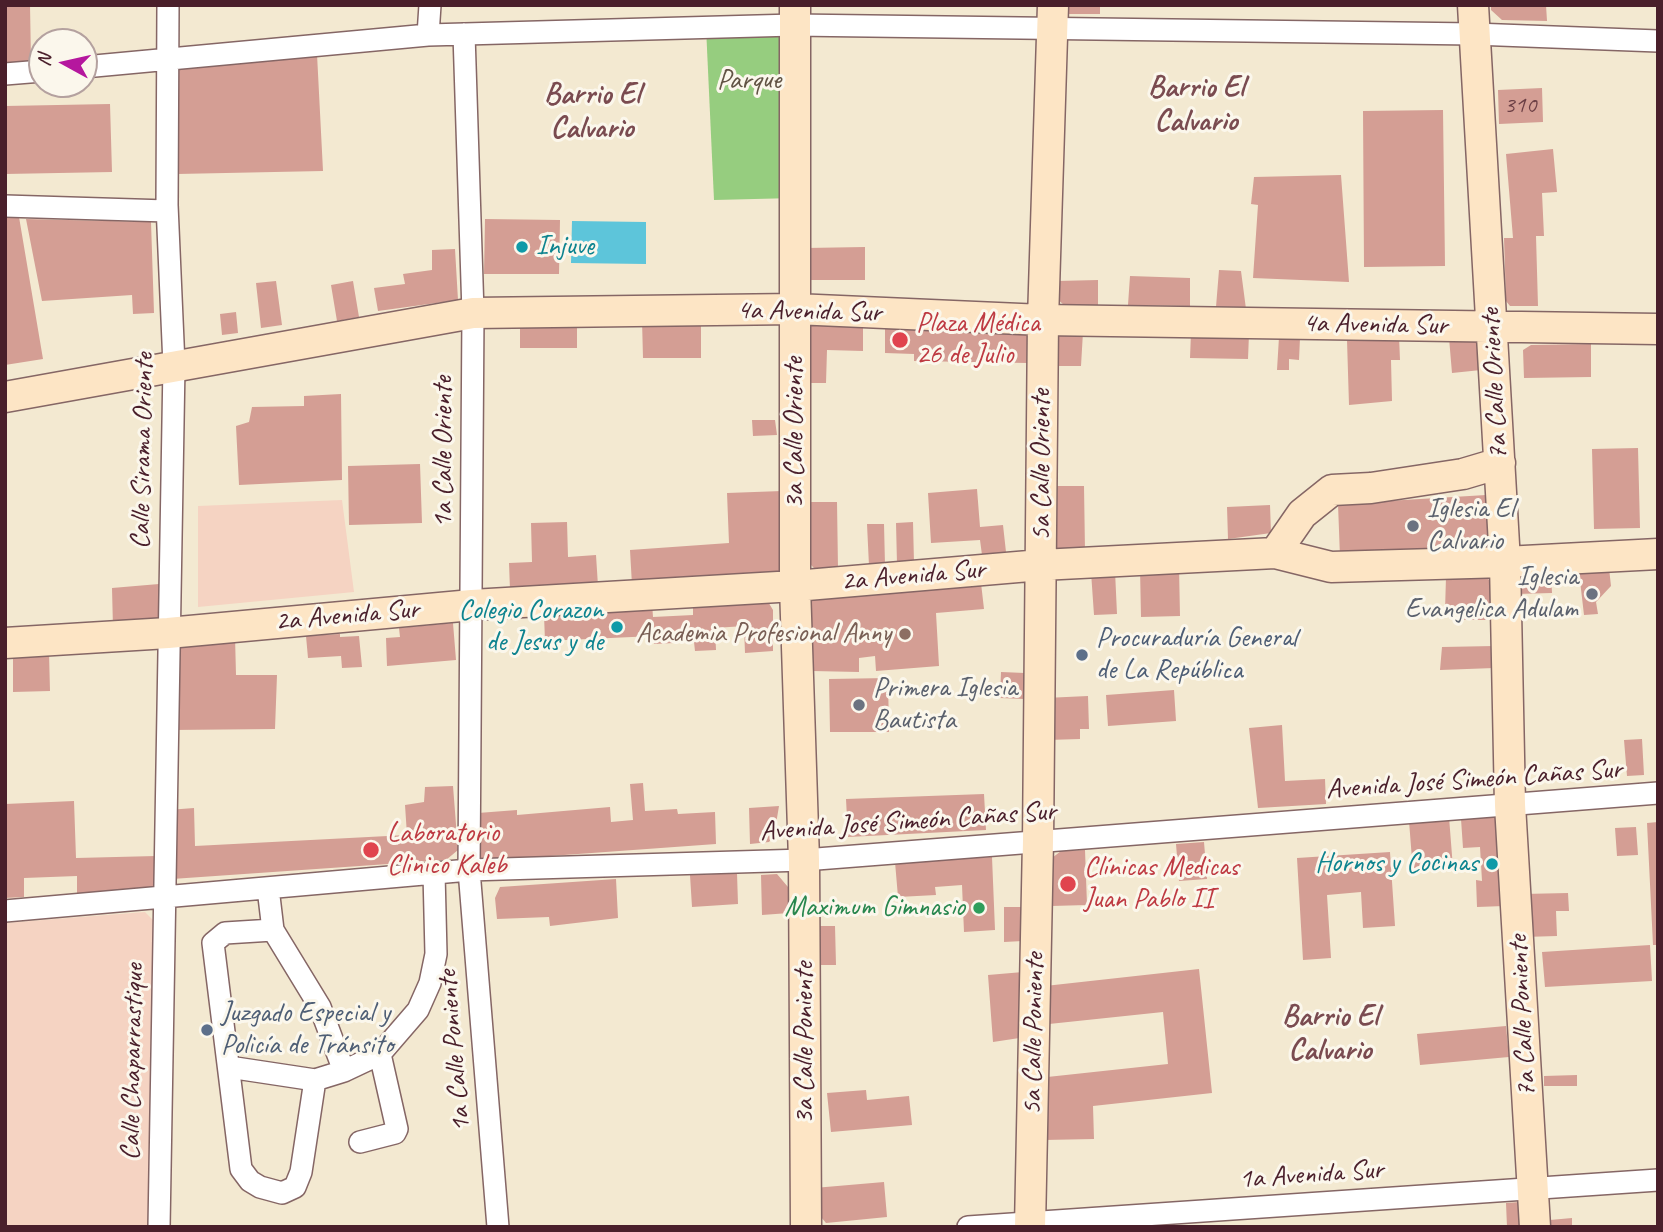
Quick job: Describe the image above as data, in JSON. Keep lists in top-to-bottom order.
{
  "streets": {
    "street": [
      "4a Avenida Sur",
      "7a Calle Oriente",
      "3a Calle Oriente",
      "Calle Sirama Oriente",
      "1a Calle Oriente",
      "5a Calle Oriente",
      "2a Avenida Sur",
      "Avenida José Simeón Cañas Sur",
      "7a Calle Poniente",
      "5a Calle Poniente",
      "3a Calle Poniente",
      "1a Calle Poniente",
      "Calle Chaparrastique",
      "1a Avenida Sur"
    ]
  },
  "crossings": [
    ["4a Avenida Sur", "7a Calle Oriente"],
    ["4a Avenida Sur", "3a Calle Oriente"],
    ["4a Avenida Sur", "Calle Sirama Oriente"],
    ["4a Avenida Sur", "1a Calle Oriente"],
    ["4a Avenida Sur", "5a Calle Oriente"],
    ["7a Calle Oriente", "2a Avenida Sur"],
    ["7a Calle Oriente", "Avenida José Simeón Cañas Sur"],
    ["7a Calle Oriente", "7a Calle Poniente"],
    ["3a Calle Oriente", "2a Avenida Sur"],
    ["3a Calle Oriente", "Avenida José Simeón Cañas Sur"],
    ["3a Calle Oriente", "3a Calle Poniente"],
    ["Calle Sirama Oriente", "2a Avenida Sur"],
    ["Calle Sirama Oriente", "Avenida José Simeón Cañas Sur"],
    ["Calle Sirama Oriente", "Calle Chaparrastique"],
    ["1a Calle Oriente", "2a Avenida Sur"],
    ["1a Calle Oriente", "Avenida José Simeón Cañas Sur"],
    ["1a Calle Oriente", "1a Calle Poniente"],
    ["5a Calle Oriente", "2a Avenida Sur"],
    ["5a Calle Oriente", "Avenida José Simeón Cañas Sur"],
    ["5a Calle Oriente", "5a Calle Poniente"],
    ["Avenida José Simeón Cañas Sur", "7a Calle Poniente"],
    ["Avenida José Simeón Cañas Sur", "5a Calle Poniente"],
    ["Avenida José Simeón Cañas Sur", "3a Calle Poniente"],
    ["Avenida José Simeón Cañas Sur", "1a Calle Poniente"],
    ["Avenida José Simeón Cañas Sur", "Calle Chaparrastique"],
    ["7a Calle Poniente", "1a Avenida Sur"],
    ["5a Calle Poniente", "1a Avenida Sur"]
  ],
  "districts": ["Barrio El Calvario", "Barrio El Calvario", "Barrio El Calvario"],
  "parks": ["Parque"],
  "places": [
    "Injuve",
    "Plaza Médica 26 de Julio",
    "Iglesia El Calvario",
    "Iglesia Evangelica Adulam",
    "Colegio Corazon de Jesus y de",
    "Academia Profesional Anny",
    "Procuraduría General de La República",
    "Primera Iglesia Bautista",
    "Laboratorio Clinico Kaleb",
    "Hornos y Cocinas",
    "Clínicas Medicas Juan Pablo II",
    "Maximum Gimnasio",
    "Juzgado Especial y Policía de Tránsito"
  ],
  "house_numbers": ["310"],
  "north": "left"
}
